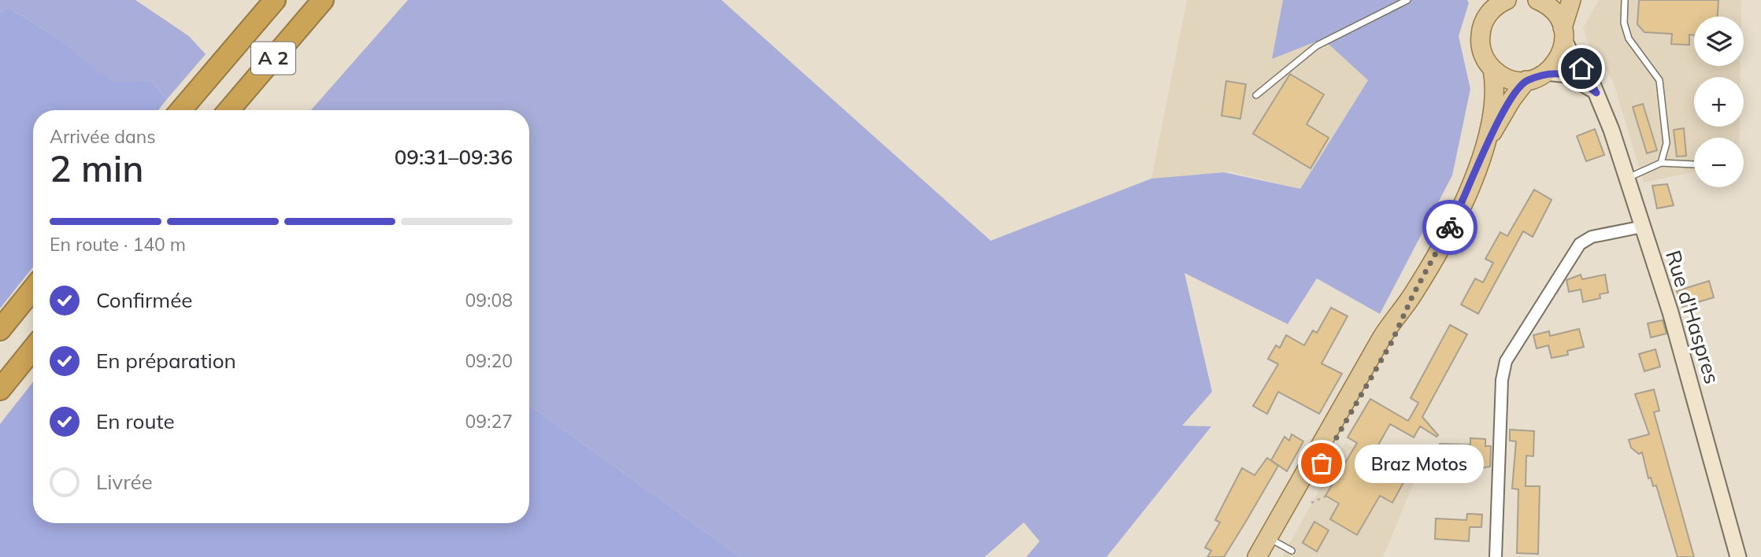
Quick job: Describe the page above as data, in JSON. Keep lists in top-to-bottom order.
{
  "streets": {
    "highway": ["A 2"],
    "main road": ["Rue d'Haspres"]
  },
  "places": ["Braz Motos"],
  "page": {
    "map_buttons": ["+", "−"],
    "heading": ["2 min", "Arrivée dans", "09:31–09:36"],
    "bar": "En route · 140 m",
    "list": [
      ["Confirmée", "09:08"],
      ["En préparation", "09:20"],
      ["En route", "09:27"],
      "Livrée"
    ],
    "bubble": "Braz Motos"
  }
}
